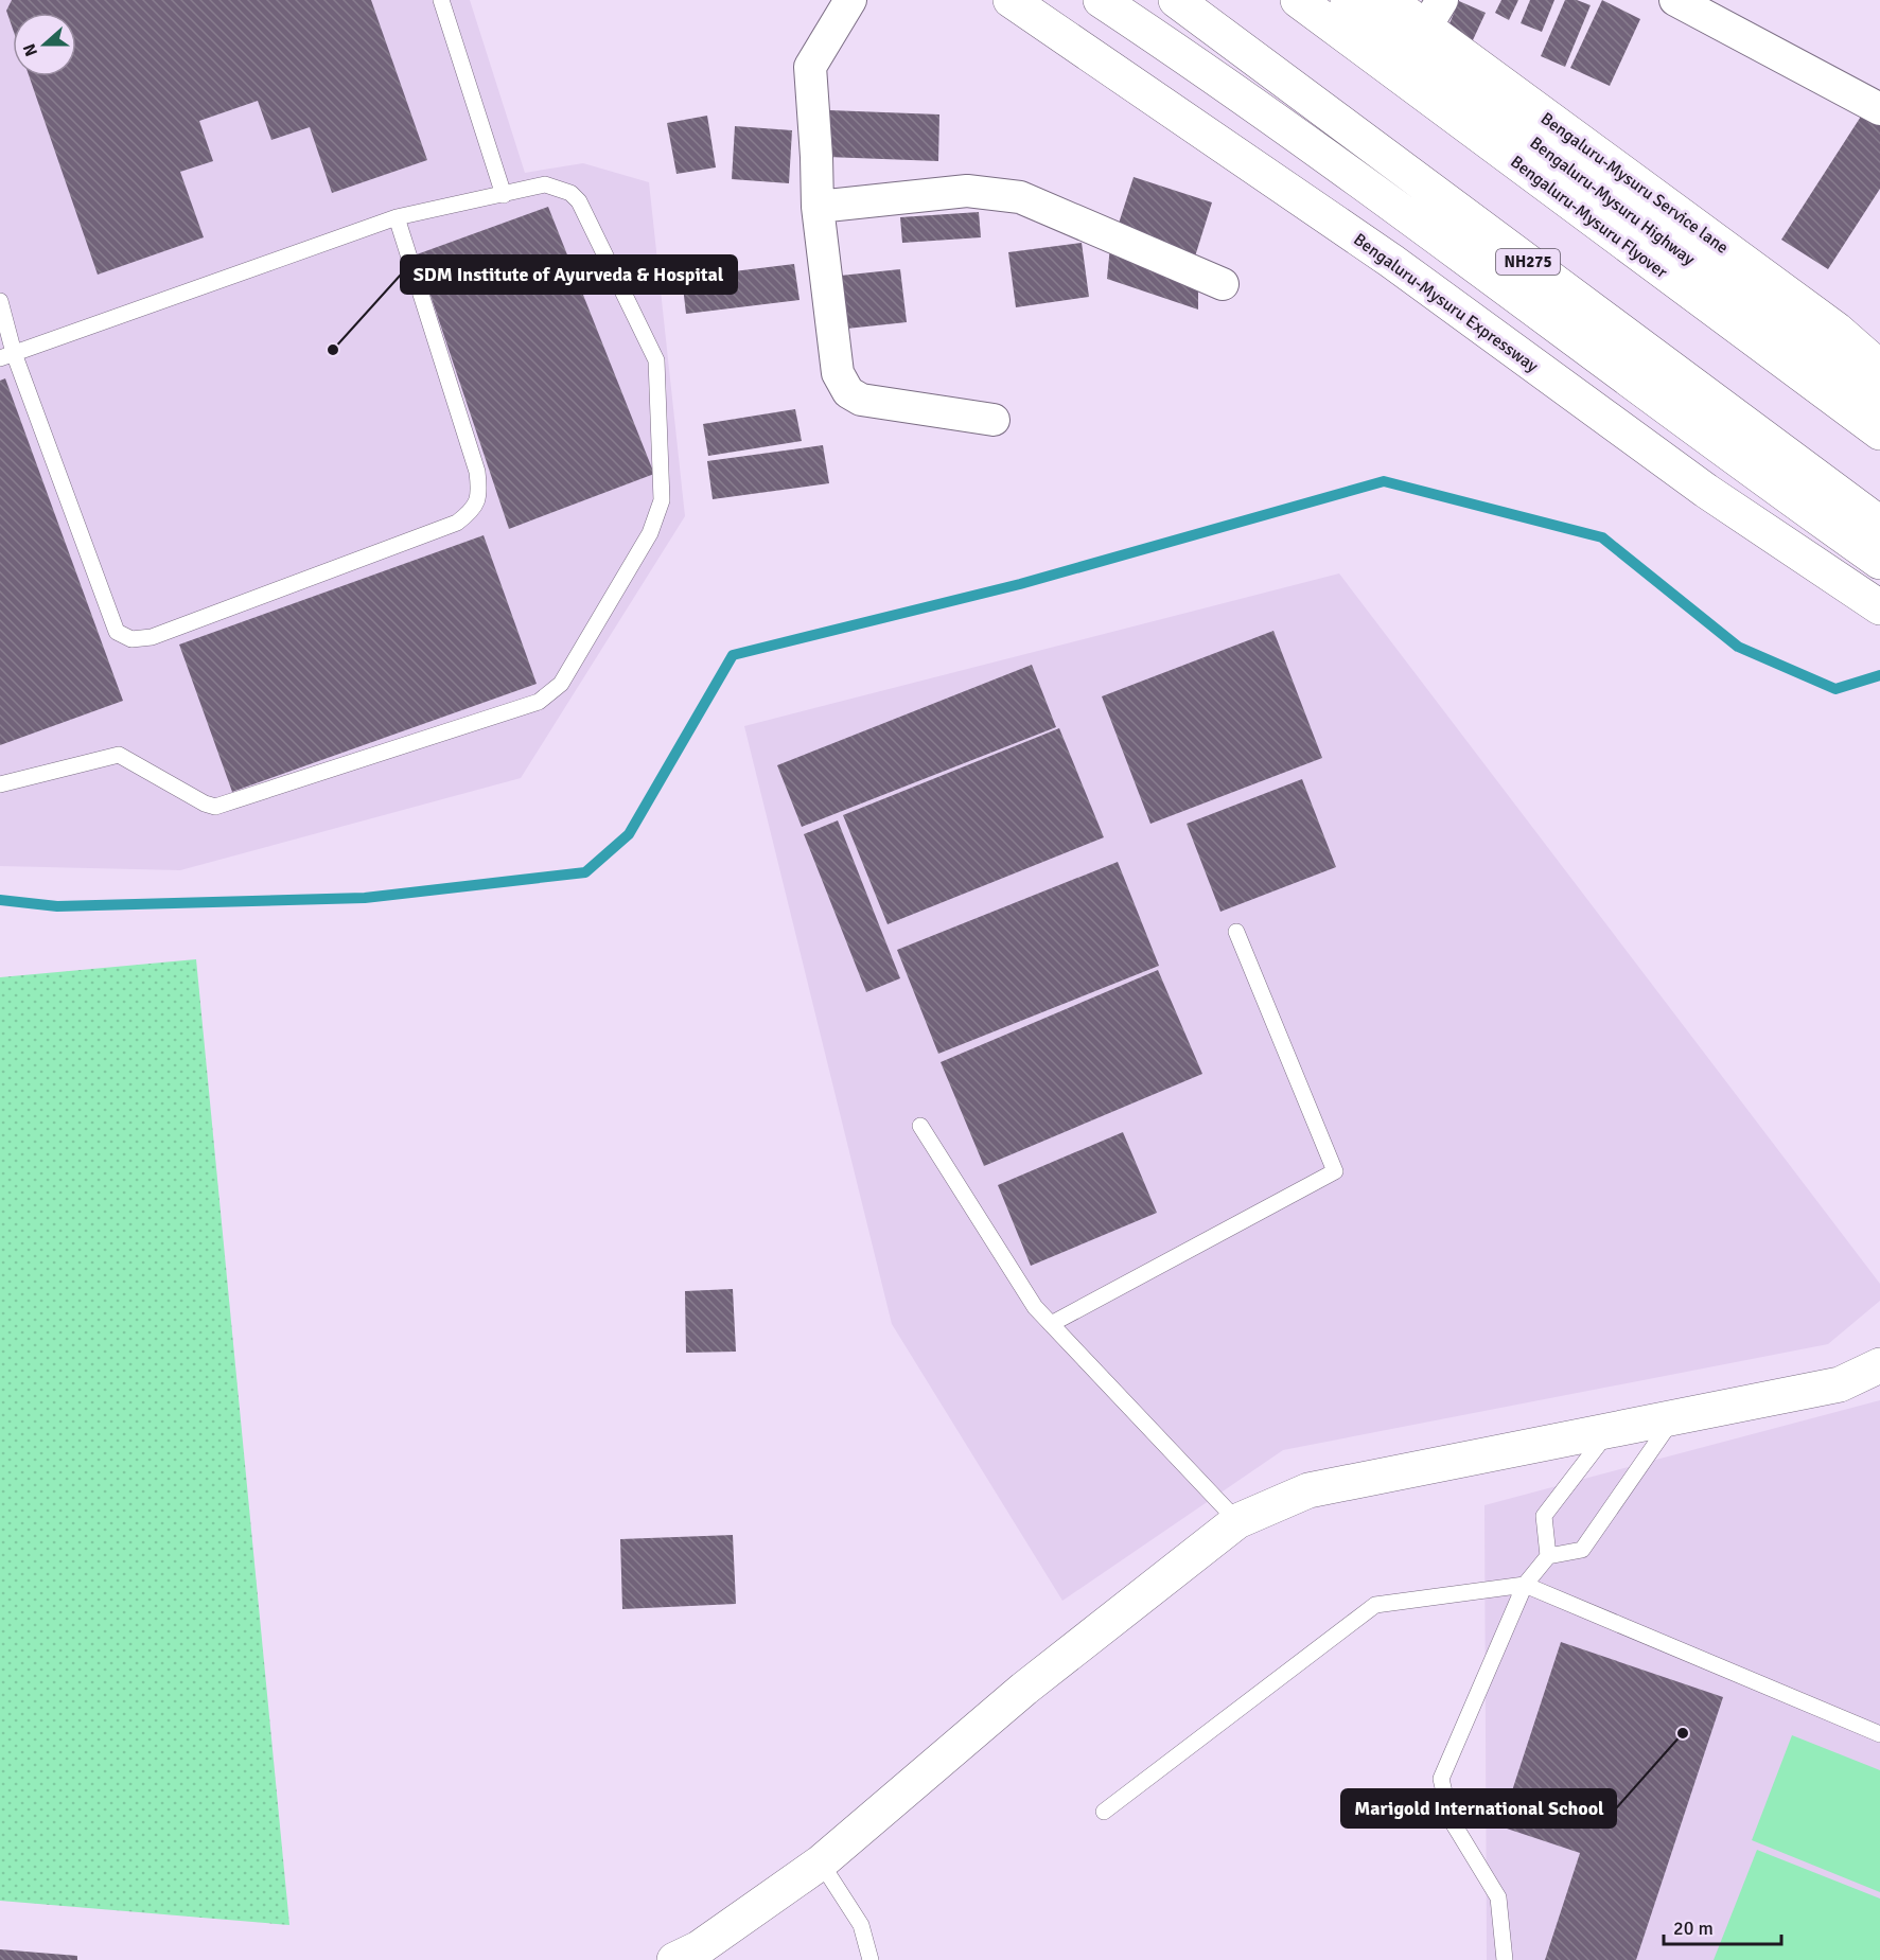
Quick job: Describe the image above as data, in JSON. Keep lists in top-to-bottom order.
{
  "streets": {
    "main road": [
      "Bengaluru-Mysuru Highway",
      "Bengaluru-Mysuru Flyover",
      "NH275",
      "Bengaluru-Mysuru Expressway"
    ]
  },
  "places": ["SDM Institute of Ayurveda & Hospital", "Marigold International School"],
  "scale_bar": "20 m",
  "north": "left"
}
